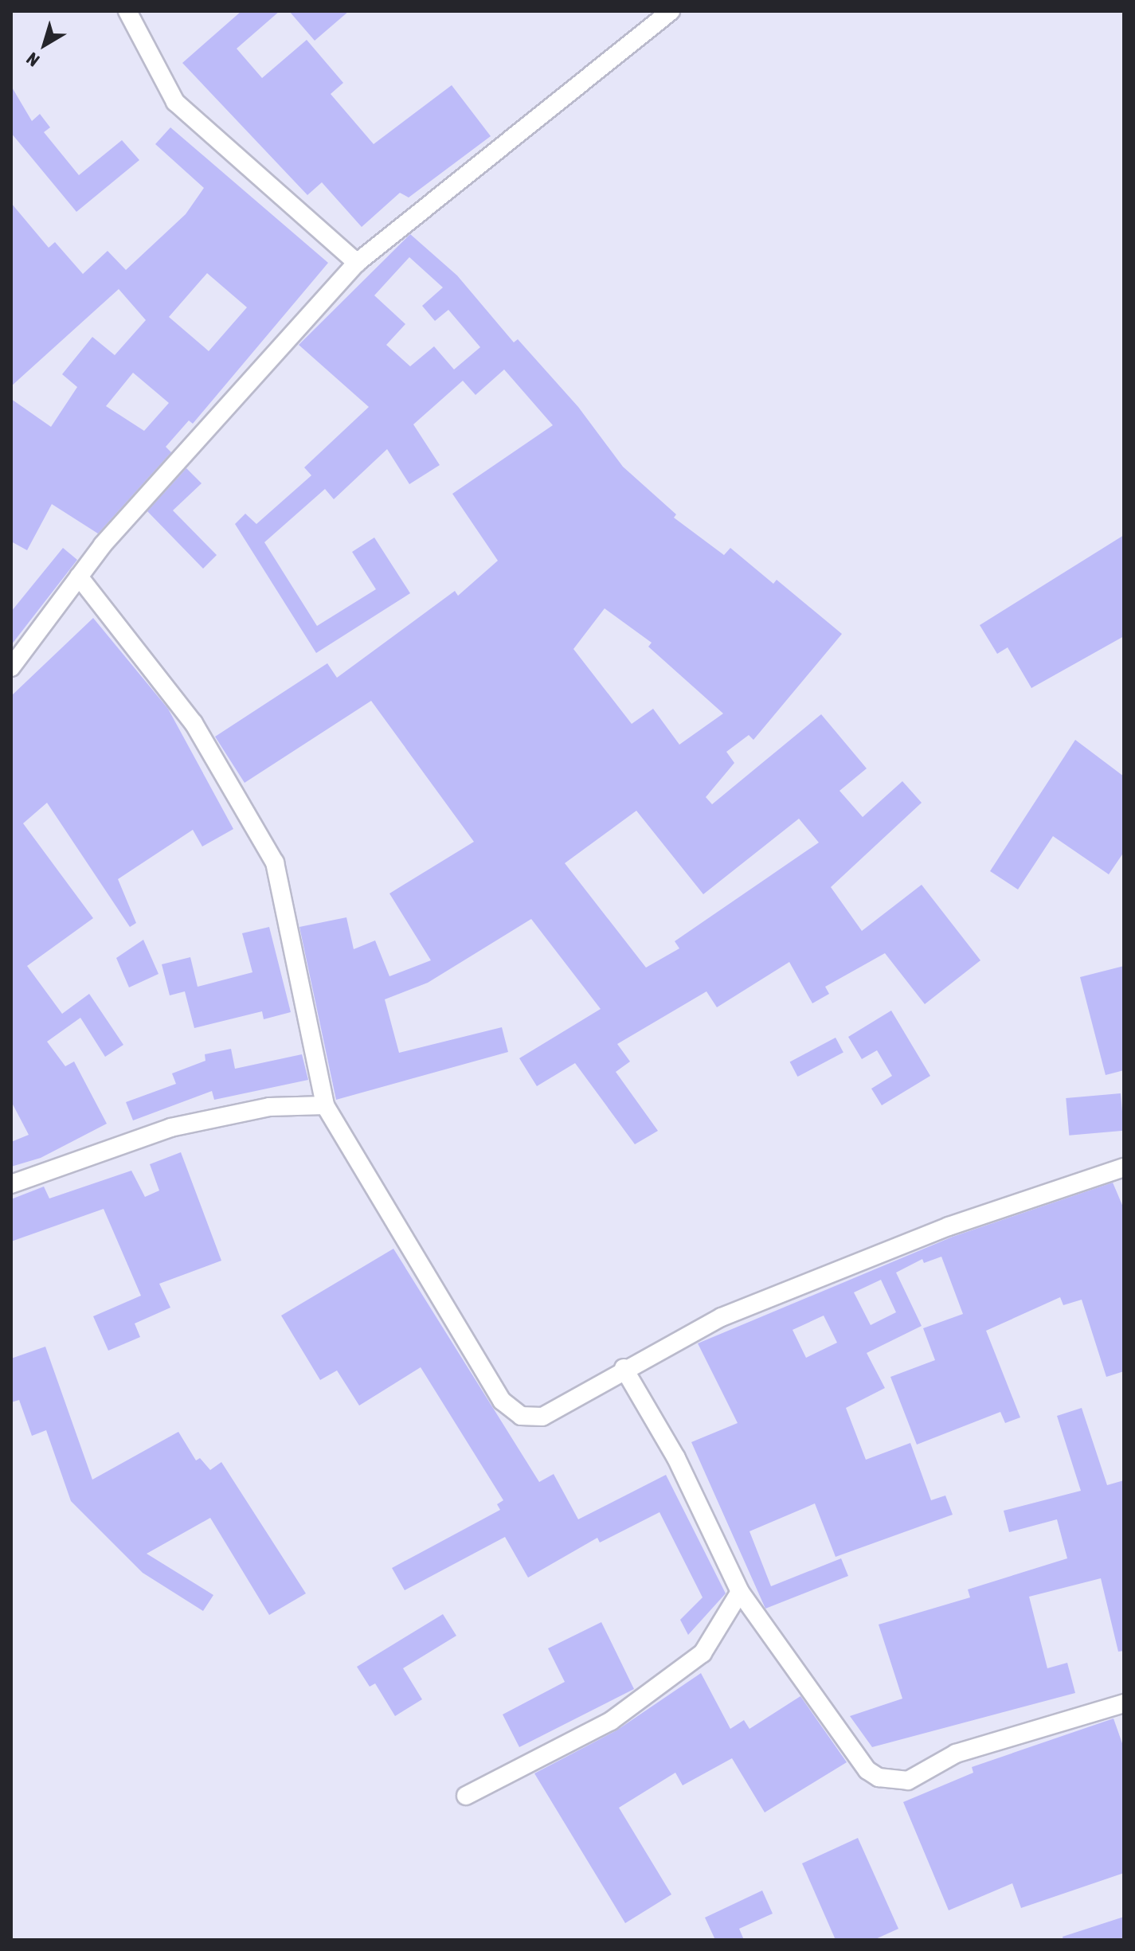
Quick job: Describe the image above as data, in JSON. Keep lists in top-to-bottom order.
{
  "north": "bottom left"
}
